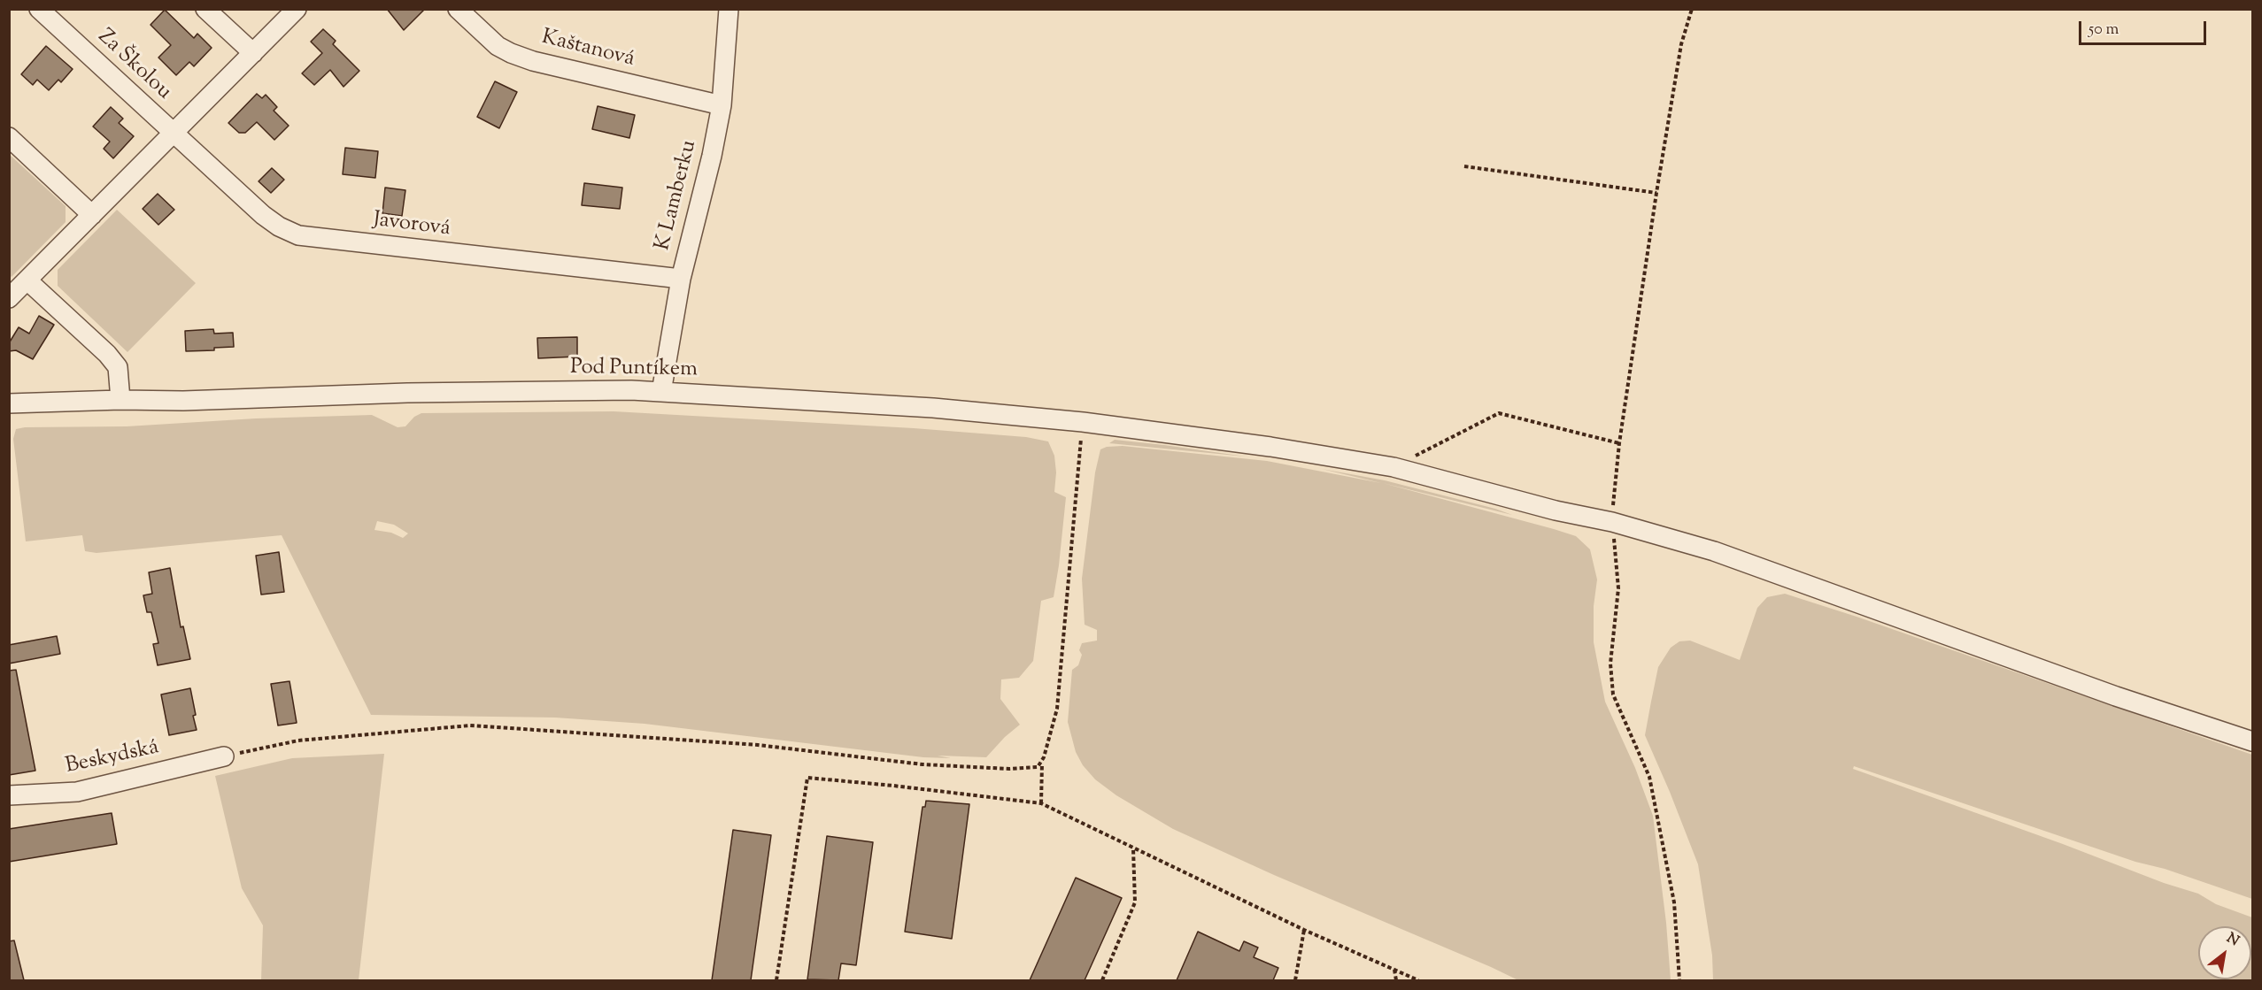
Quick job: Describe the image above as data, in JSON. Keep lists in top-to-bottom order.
{
  "streets": {
    "street": [
      "Kaštanová",
      "Za Školou",
      "K Lamberku",
      "Javorová",
      "Pod Puntíkem",
      "Beskydská"
    ]
  },
  "crossings": [
    ["Kaštanová", "K Lamberku"],
    ["Za Školou", "Javorová"],
    ["K Lamberku", "Javorová"],
    ["K Lamberku", "Pod Puntíkem"]
  ],
  "scale_bar": "50 m",
  "north": "top right"
}
